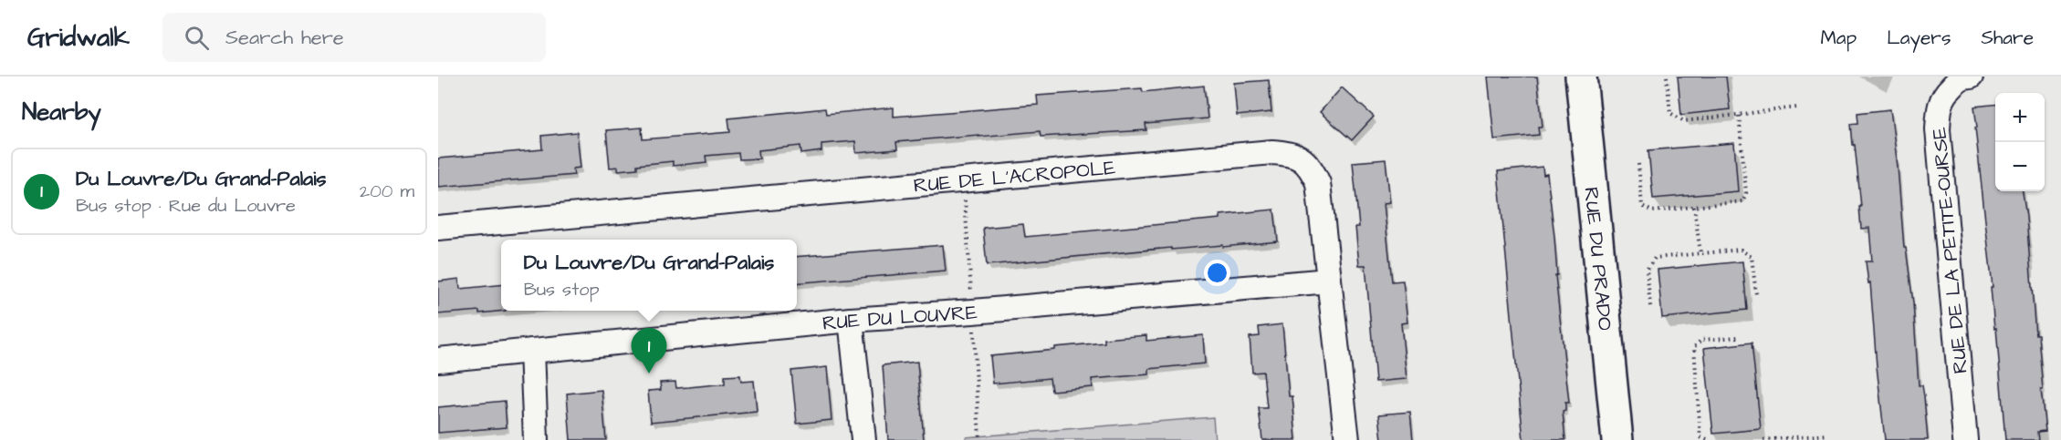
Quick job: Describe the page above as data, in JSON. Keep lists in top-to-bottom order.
{
  "streets": {
    "street": [
      "RUE DE L'ACROPOLE",
      "RUE DE LA PETITE-OURSE",
      "RUE DU PRADO",
      "RUE DU LOUVRE"
    ]
  },
  "crossings": [
    ["RUE DE L'ACROPOLE", "RUE DU LOUVRE"]
  ],
  "page": {
    "header": "Gridwalk",
    "search": "Search here",
    "nav": ["Map", "Layers", "Share"],
    "heading": "Nearby",
    "map_buttons": ["+", "−"],
    "list": [
      {
        "mark": "1",
        "name": "Du Louvre/Du Grand-Palais",
        "note": "Bus stop · Rue du Louvre",
        "value": "200 m"
      }
    ],
    "popup": ["Du Louvre/Du Grand-Palais", "Bus stop"],
    "pins": "1"
  }
}
